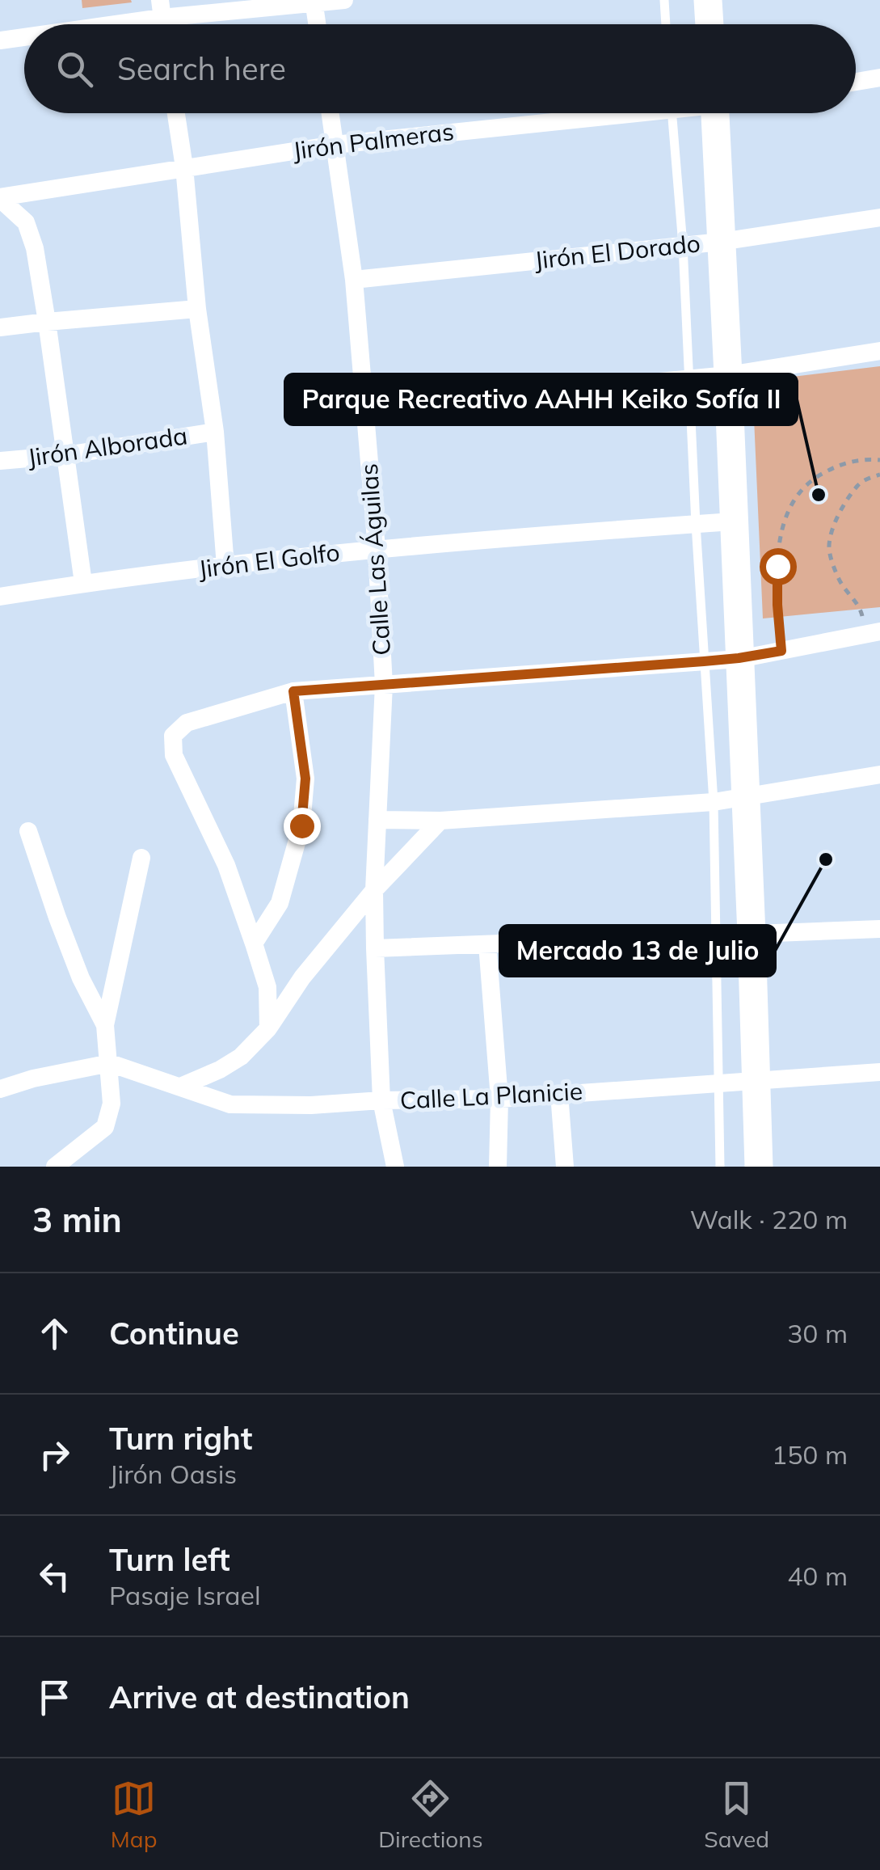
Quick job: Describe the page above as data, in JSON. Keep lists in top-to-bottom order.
{
  "streets": {
    "street": [
      "Jirón Palmeras",
      "Jirón El Dorado",
      "Jirón Alborada",
      "Calle Las Águilas",
      "Jirón El Golfo",
      "Calle La Planicie"
    ]
  },
  "crossings": [
    ["Jirón Palmeras", "Calle Las Águilas"],
    ["Jirón El Dorado", "Calle Las Águilas"],
    ["Calle Las Águilas", "Jirón El Golfo"],
    ["Calle Las Águilas", "Calle La Planicie"]
  ],
  "places": ["Parque Recreativo AAHH Keiko Sofía II", "Mercado 13 de Julio"],
  "page": {
    "search": "Search here",
    "heading": ["3 min", "Walk · 220 m"],
    "list": [
      ["Continue", "30 m"],
      ["Turn right", "Jirón Oasis", "150 m"],
      ["Turn left", "Pasaje Israel", "40 m"],
      "Arrive at destination"
    ],
    "nav": ["Map", "Directions", "Saved"]
  }
}
